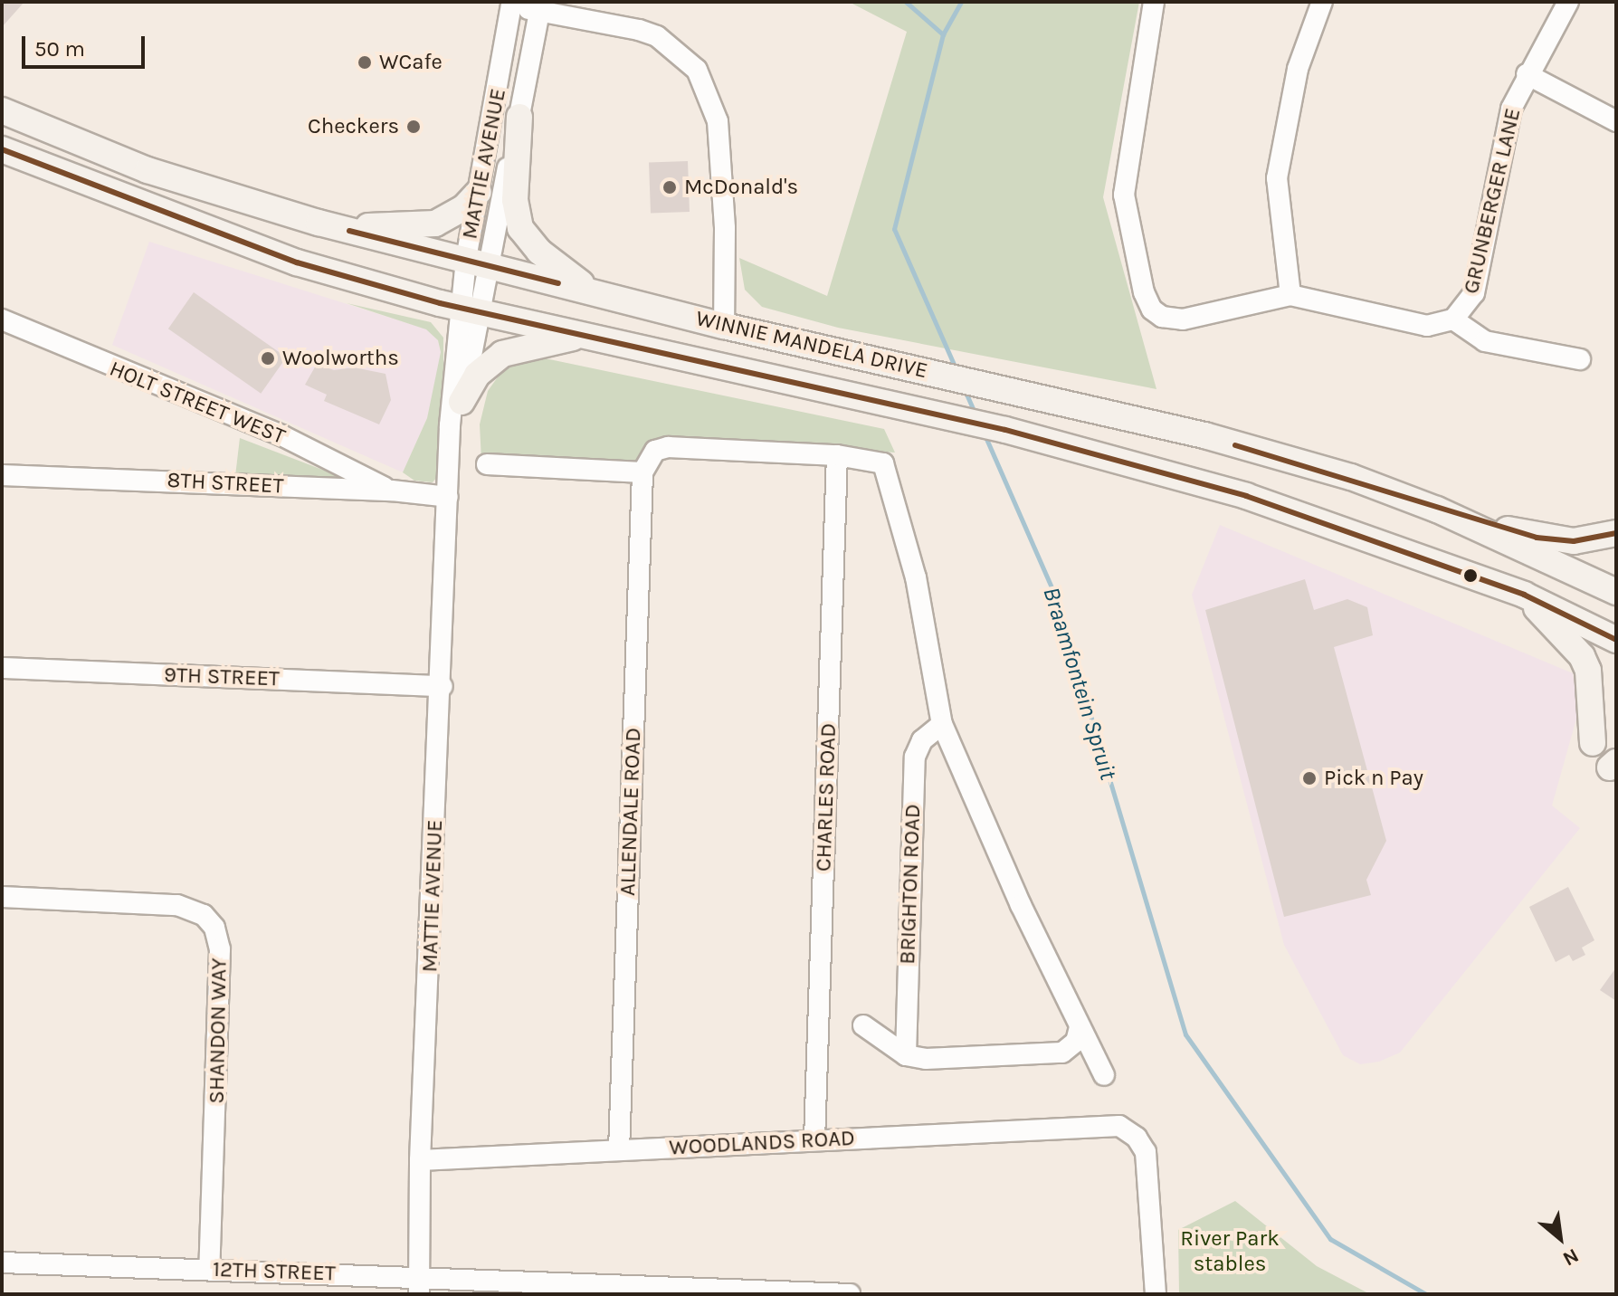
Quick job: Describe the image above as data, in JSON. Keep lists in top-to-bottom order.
{
  "streets": {
    "main road": ["WINNIE MANDELA DRIVE"],
    "street": [
      "MATTIE AVENUE",
      "GRUNBERGER LANE",
      "HOLT STREET WEST",
      "8TH STREET",
      "9TH STREET",
      "CHARLES ROAD",
      "ALLENDALE ROAD",
      "BRIGHTON ROAD",
      "SHANDON WAY",
      "WOODLANDS ROAD",
      "12TH STREET"
    ]
  },
  "crossings": [
    ["MATTIE AVENUE", "WINNIE MANDELA DRIVE"],
    ["MATTIE AVENUE", "8TH STREET"],
    ["MATTIE AVENUE", "9TH STREET"],
    ["MATTIE AVENUE", "WOODLANDS ROAD"],
    ["MATTIE AVENUE", "12TH STREET"],
    ["HOLT STREET WEST", "8TH STREET"],
    ["CHARLES ROAD", "WOODLANDS ROAD"],
    ["ALLENDALE ROAD", "WOODLANDS ROAD"],
    ["SHANDON WAY", "12TH STREET"]
  ],
  "water": ["Braamfontein Spruit"],
  "parks": ["River Park stables"],
  "places": [
    "WCafe",
    "Checkers",
    "McDonald's",
    "Woolworths",
    "Pick n Pay"
  ],
  "scale_bar": "50 m",
  "north": "bottom right"
}
